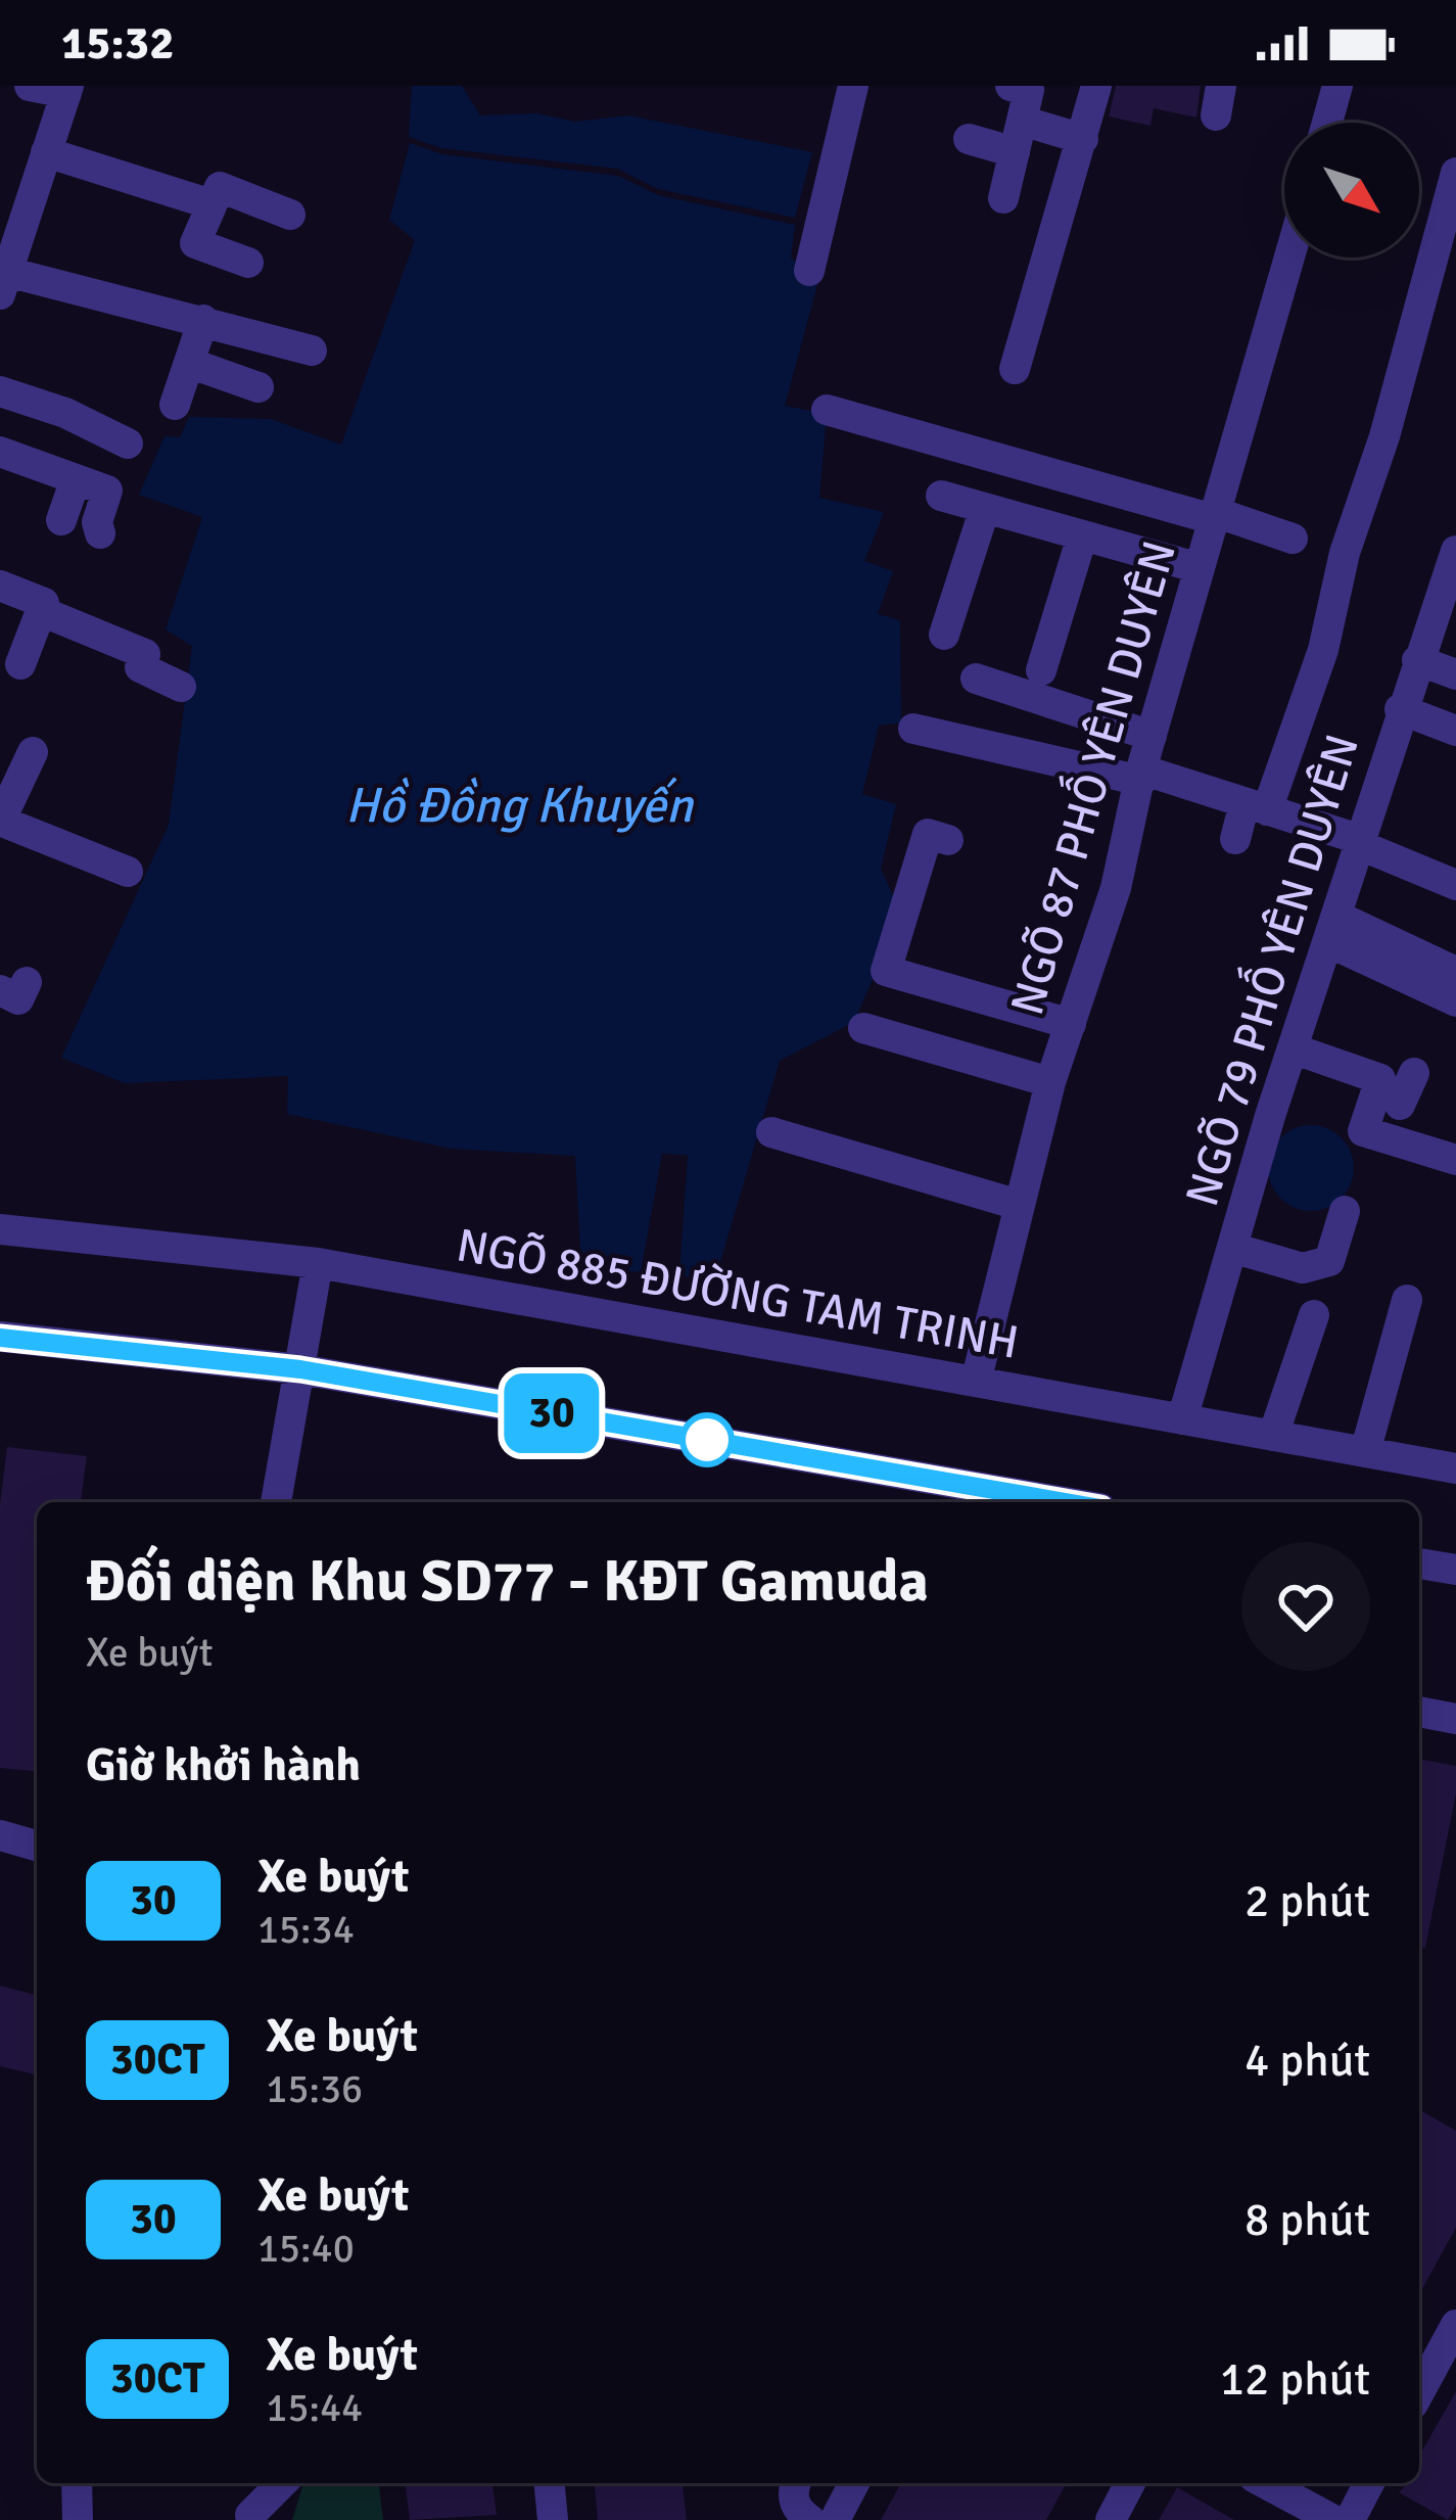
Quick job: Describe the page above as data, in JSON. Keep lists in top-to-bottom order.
{
  "streets": {
    "street": ["NGÕ 87 PHỐ YÊN DUYÊN", "NGÕ 79 PHỐ YÊN DUYÊN", "NGÕ 885 ĐƯỜNG TAM TRINH"]
  },
  "crossings": [
    ["NGÕ 87 PHỐ YÊN DUYÊN", "NGÕ 885 ĐƯỜNG TAM TRINH"],
    ["NGÕ 79 PHỐ YÊN DUYÊN", "NGÕ 885 ĐƯỜNG TAM TRINH"]
  ],
  "water": ["Hồ Đồng Khuyến"],
  "lines": ["bus line 30"],
  "north": "bottom right",
  "page": {
    "status": "15:32",
    "on_map": "30",
    "heading": [
      ["Đối diện Khu SD77 - KĐT Gamuda", "Xe buýt"],
      "Giờ khởi hành"
    ],
    "list": [
      {
        "mark": "30",
        "name": "Xe buýt",
        "note": "15:34",
        "value": "2 phút"
      },
      {
        "mark": "30CT",
        "name": "Xe buýt",
        "note": "15:36",
        "value": "4 phút"
      },
      {
        "mark": "30",
        "name": "Xe buýt",
        "note": "15:40",
        "value": "8 phút"
      },
      {
        "mark": "30CT",
        "name": "Xe buýt",
        "note": "15:44",
        "value": "12 phút"
      }
    ]
  }
}
